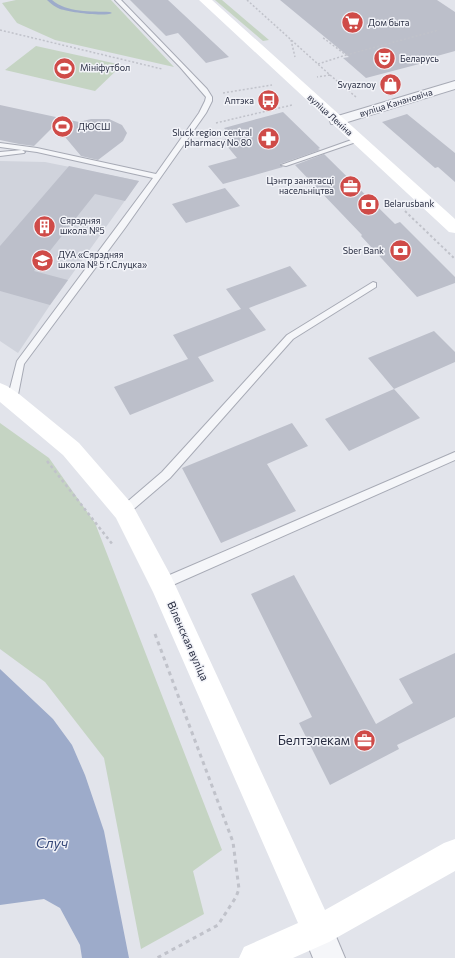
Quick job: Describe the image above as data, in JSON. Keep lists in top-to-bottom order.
{
  "streets": {
    "main road": ["вуліца Леніна", "Віленская вуліца"],
    "street": ["вуліца Канановіча"]
  },
  "crossings": [
    ["вуліца Канановіча", "вуліца Леніна"]
  ],
  "water": ["Случ"],
  "places": {
    "supermarket": ["Дом быта"],
    "theatre": ["Беларусь"],
    "sports": ["Мініфутбол", "ДЮСШ"],
    "shop": ["Svyaznoy"],
    "bus stop": ["Аптэка"],
    "pharmacy": ["Sluck region central pharmacy No 80"],
    "office": ["Цэнтр занятасці насельніцтва", "Белтэлекам"],
    "bank": ["Belarusbank", "Sber Bank"],
    "building": ["Сярэдняя школа №5"],
    "school or university": ["ДУА «Сярэдняя школа № 5 г.Слуцка»"]
  }
}
